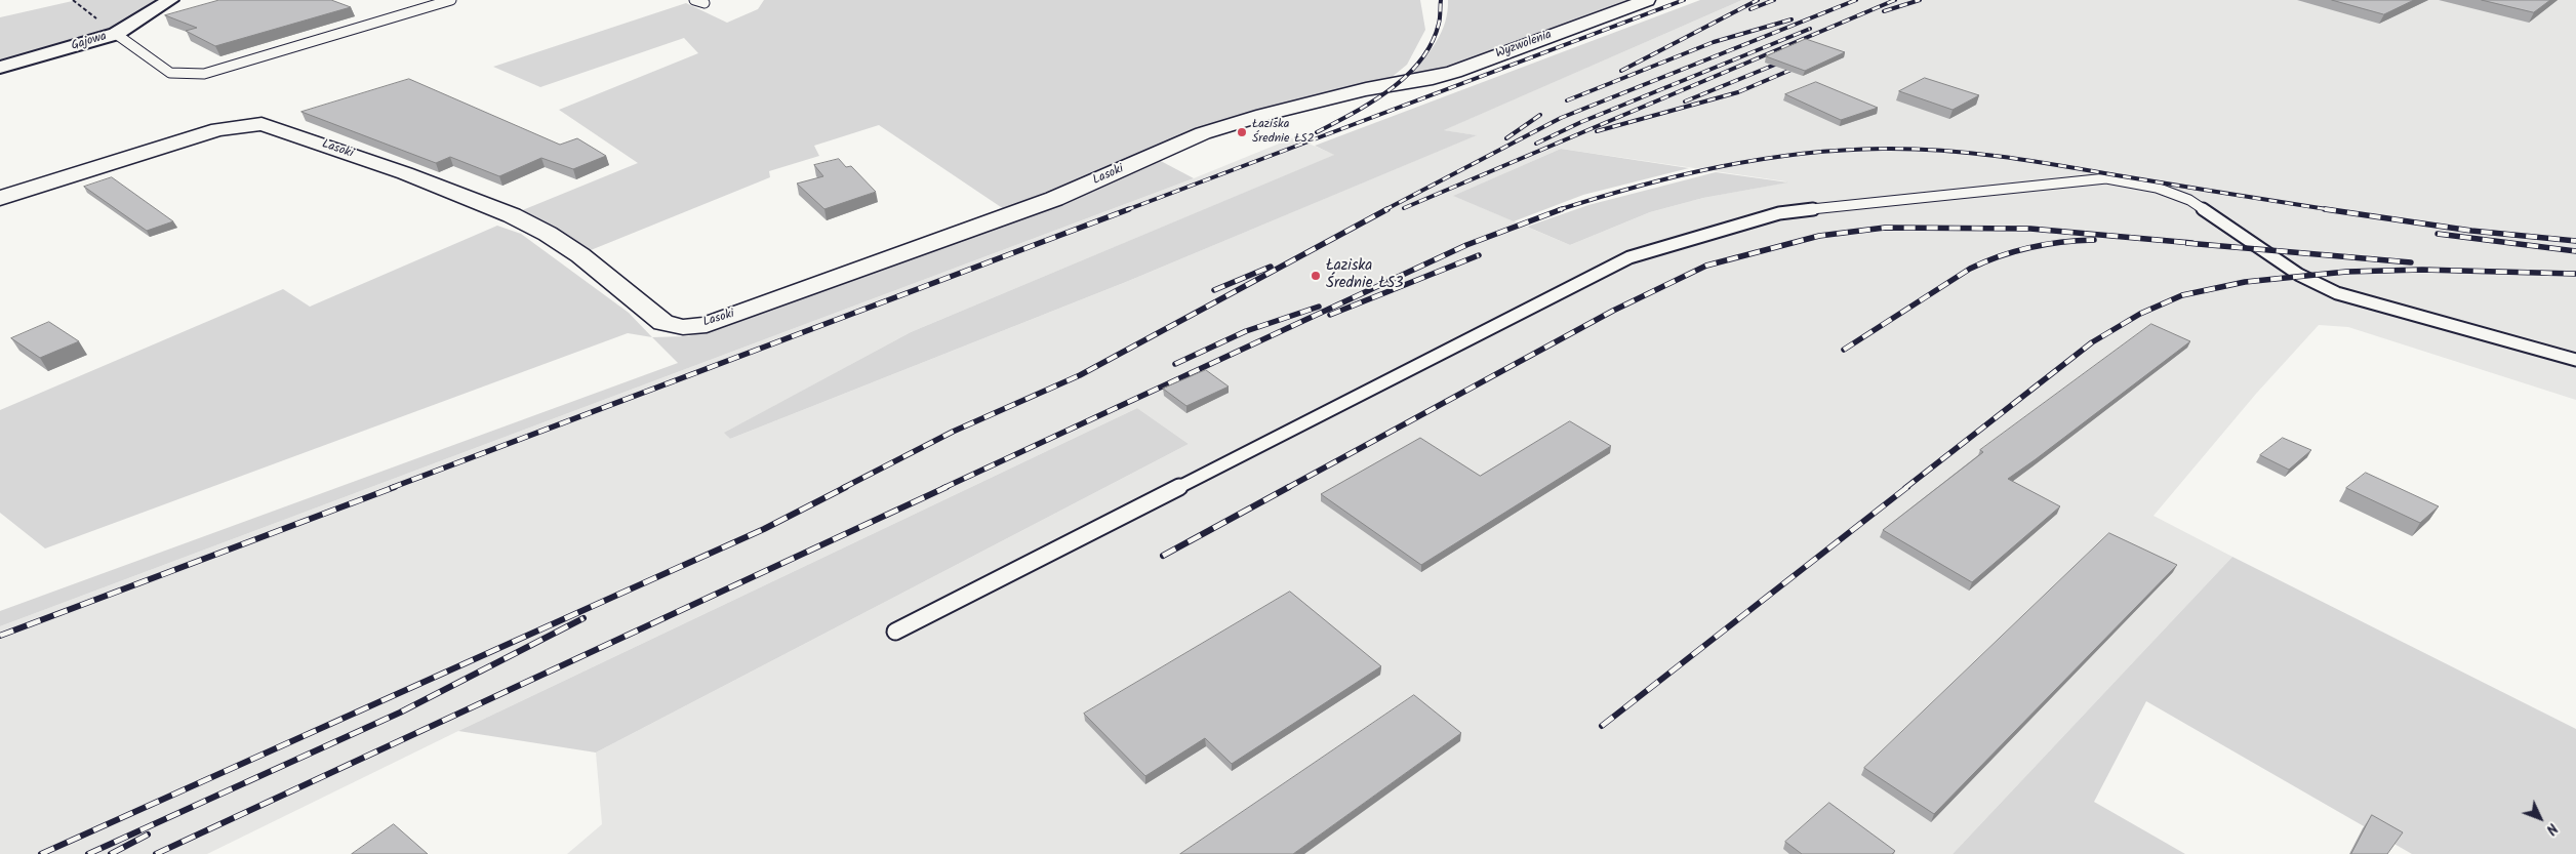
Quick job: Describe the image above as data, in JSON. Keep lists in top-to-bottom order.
{
  "streets": {
    "street": ["Gajowa", "Wyzwolenia", "Lasoki"]
  },
  "crossings": [
    ["Wyzwolenia", "Lasoki"]
  ],
  "places": ["Łaziska Średnie ŁS2", "Łaziska Średnie ŁS3"],
  "north": "bottom right"
}
